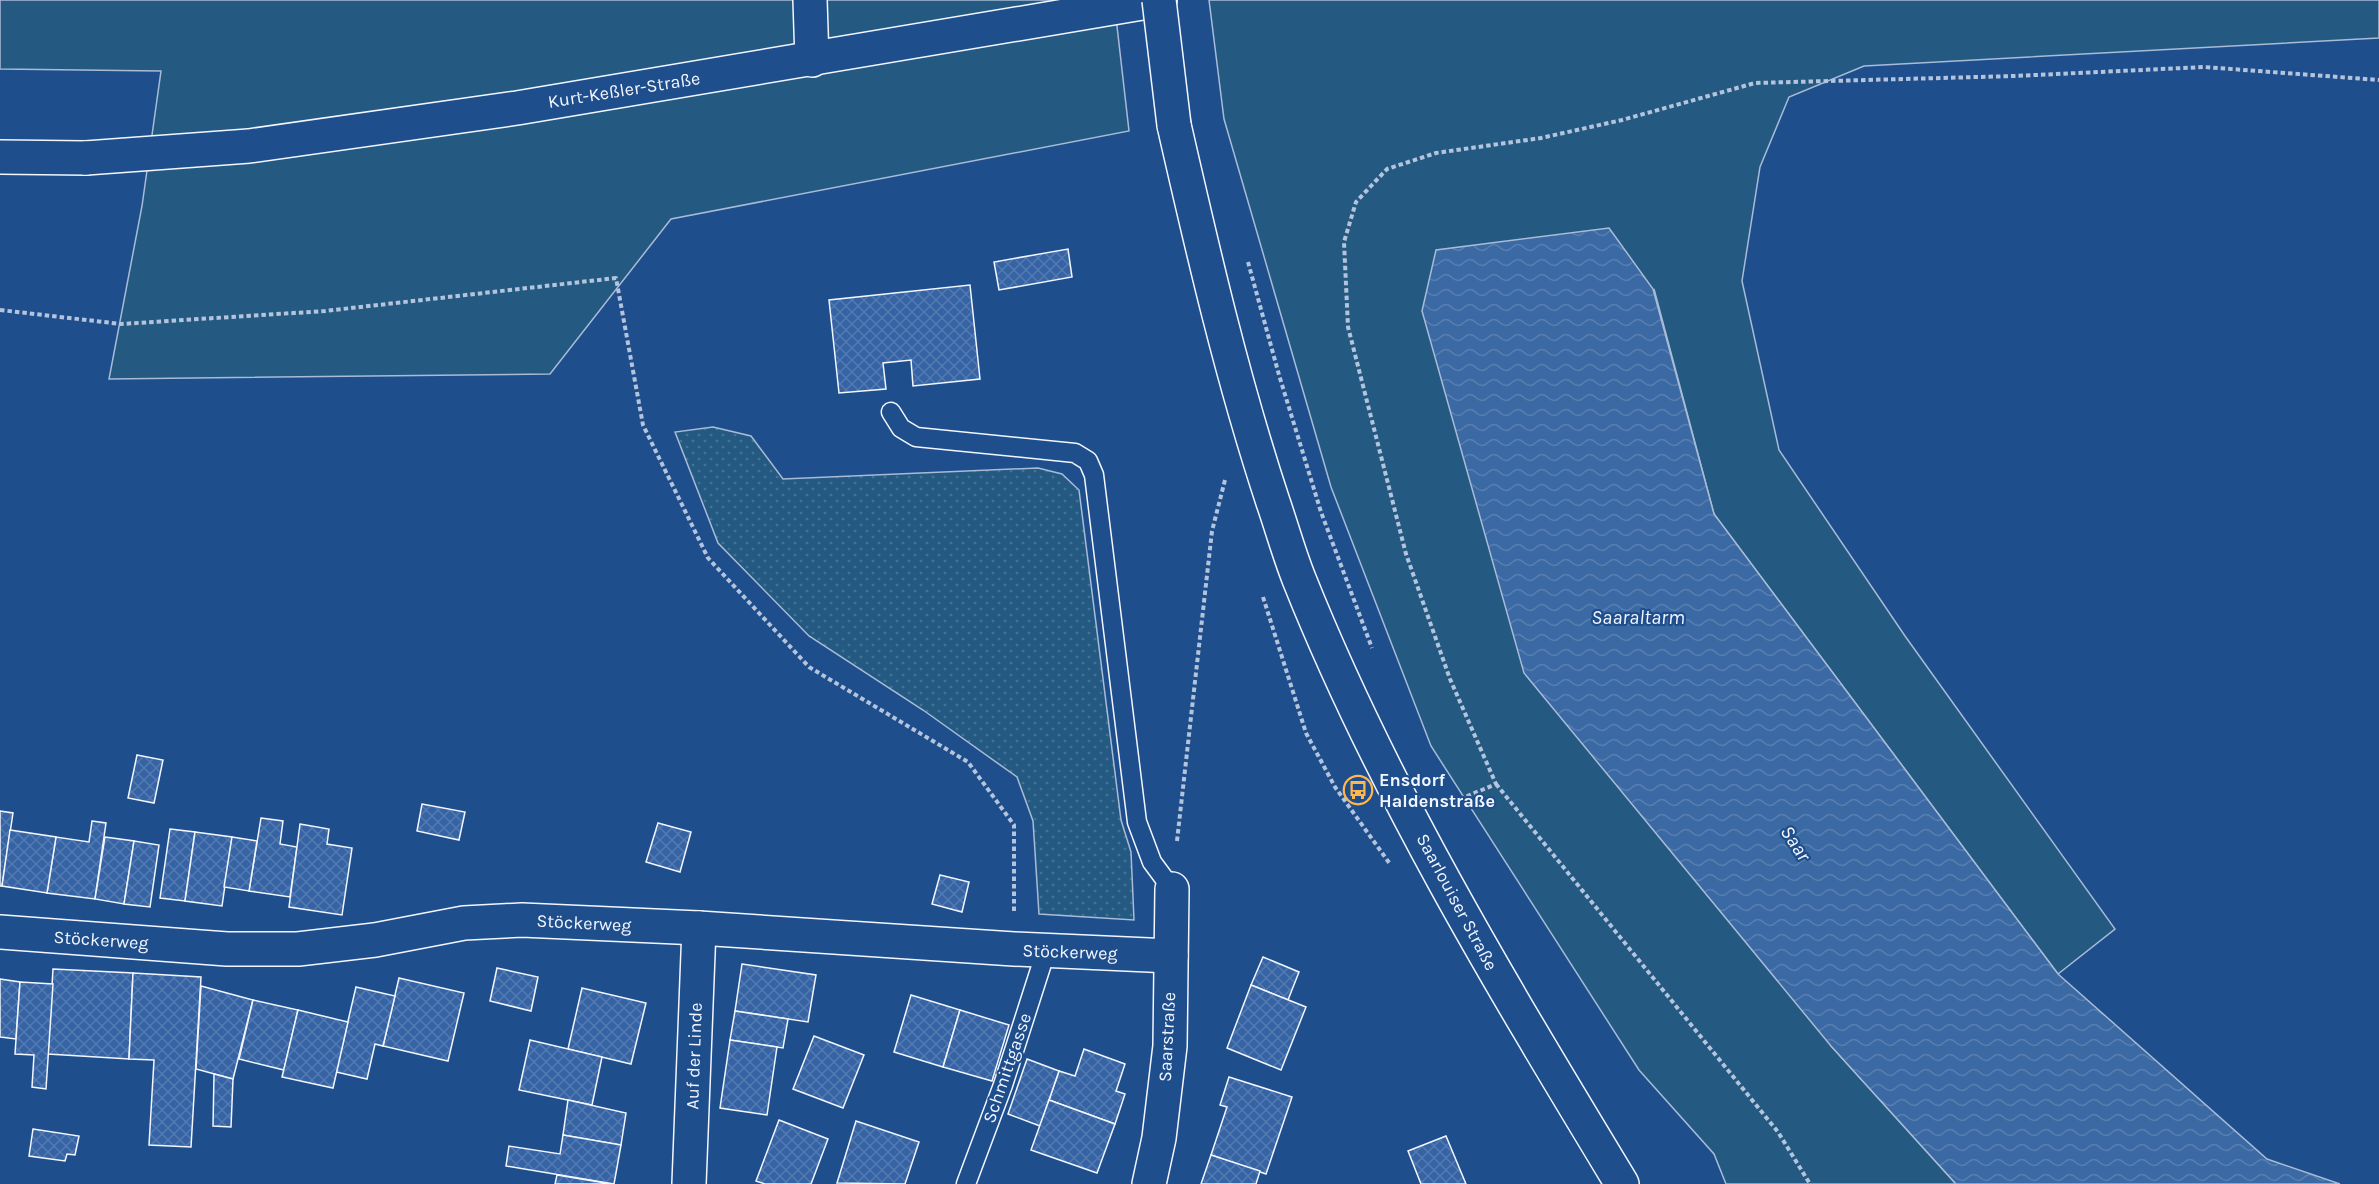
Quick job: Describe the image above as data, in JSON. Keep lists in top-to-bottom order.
{
  "streets": {
    "main road": [
      "Kurt-Keßler-Straße",
      "Saarlouiser Straße",
      "Stöckerweg",
      "Saarstraße",
      "Auf der Linde"
    ],
    "lane": ["Schmittgasse"]
  },
  "crossings": [
    ["Kurt-Keßler-Straße", "Saarlouiser Straße"],
    ["Stöckerweg", "Saarstraße"],
    ["Stöckerweg", "Auf der Linde"],
    ["Stöckerweg", "Schmittgasse"]
  ],
  "water": ["Saaraltarm", "Saar"],
  "places": {
    "bus stop": ["Ensdorf Haldenstraße"]
  }
}
